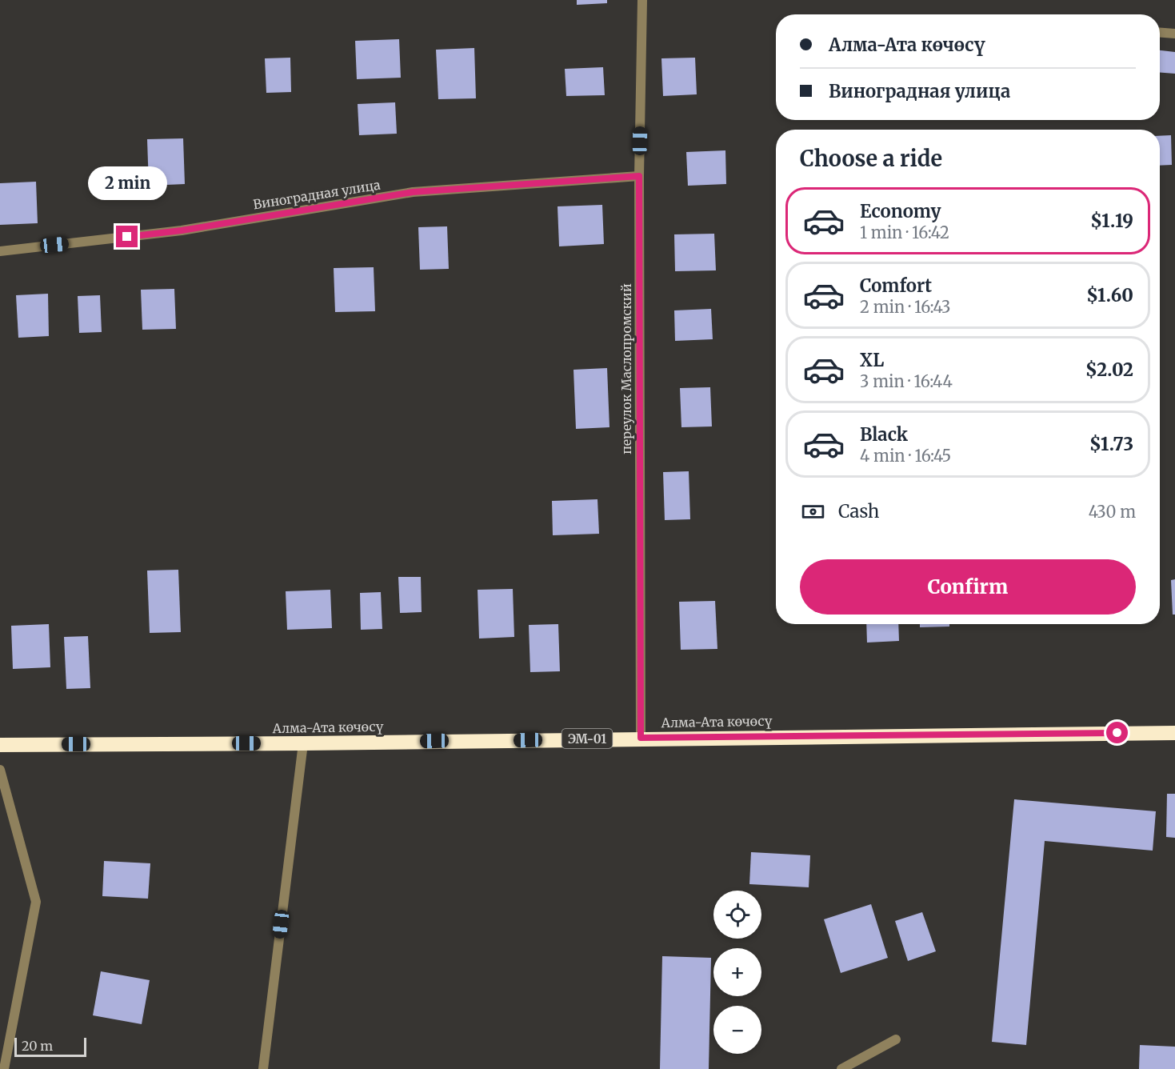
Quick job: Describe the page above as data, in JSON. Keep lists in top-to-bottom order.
{
  "streets": {
    "highway": ["Алма-Ата көчөсү", "ЭМ-01"],
    "street": ["Виноградная улица", "переулок Маслопромский"]
  },
  "crossings": [
    ["Виноградная улица", "переулок Маслопромский"],
    ["переулок Маслопромский", "Алма-Ата көчөсү"]
  ],
  "scale_bar": "20 m",
  "page": {
    "banner": ["Алма-Ата көчөсү", "Виноградная улица"],
    "heading": "Choose a ride",
    "bubble": "2 min",
    "list": [
      {
        "name": "Economy",
        "note": "1 min · 16:42",
        "value": "$1.19"
      },
      {
        "name": "Comfort",
        "note": "2 min · 16:43",
        "value": "$1.60"
      },
      {
        "name": "XL",
        "note": "3 min · 16:44",
        "value": "$2.02"
      },
      {
        "name": "Black",
        "note": "4 min · 16:45",
        "value": "$1.73"
      }
    ],
    "pay": ["Cash", "430 m"],
    "buttons": "Confirm",
    "map_buttons": ["+", "−"],
    "scale": "20 m"
  }
}
